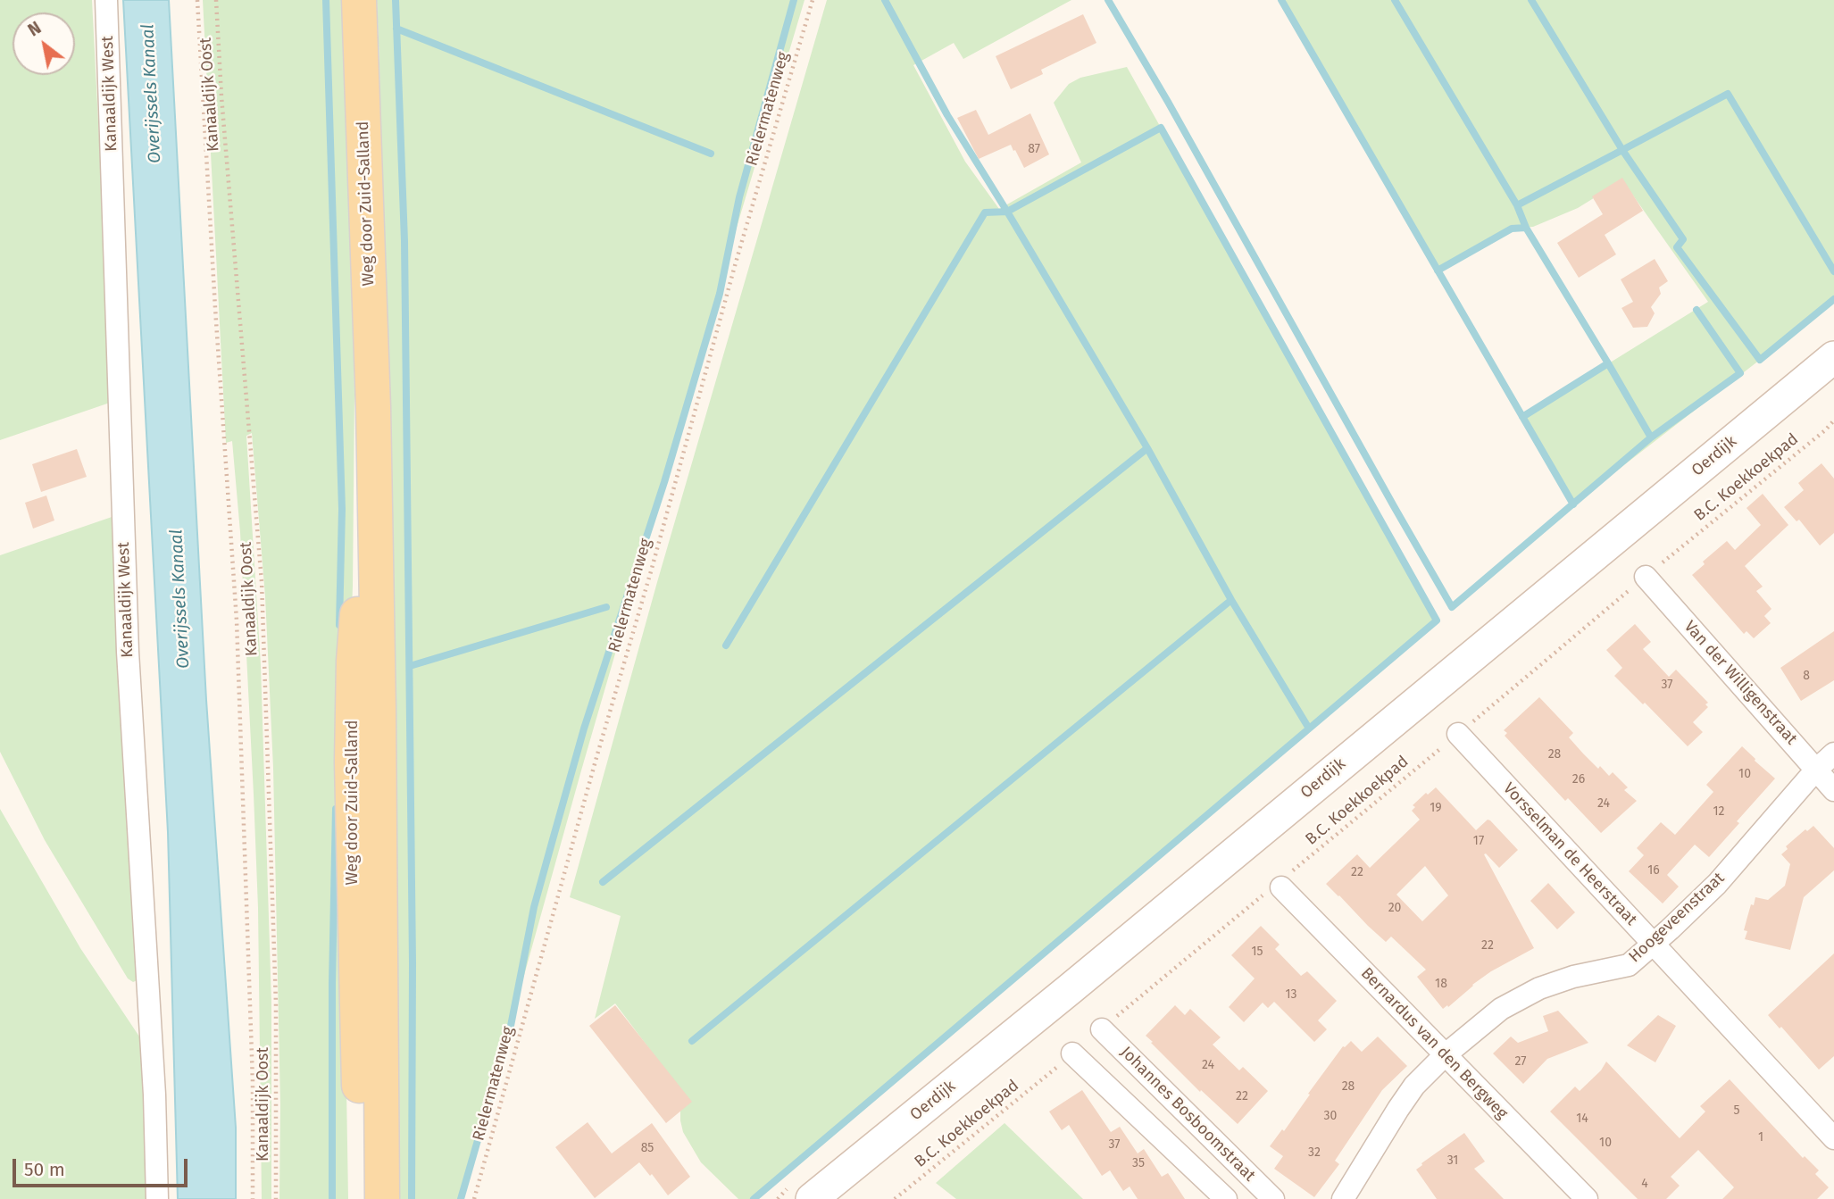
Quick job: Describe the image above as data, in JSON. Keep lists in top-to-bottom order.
{
  "streets": {
    "main road": ["Weg door Zuid-Salland"],
    "street": [
      "Kanaaldijk West",
      "Oerdijk",
      "Van der Willigenstraat",
      "Vorsselman de Heerstraat",
      "Hoogeveenstraat",
      "Bernardus van den Bergweg",
      "Johannes Bosboomstraat"
    ],
    "path": ["Kanaaldijk Oost", "Rielermatenweg", "B.C. Koekkoekpad"]
  },
  "crossings": [
    ["B.C. Koekkoekpad", "Van der Willigenstraat"],
    ["B.C. Koekkoekpad", "Vorsselman de Heerstraat"],
    ["B.C. Koekkoekpad", "Bernardus van den Bergweg"],
    ["B.C. Koekkoekpad", "Johannes Bosboomstraat"],
    ["Van der Willigenstraat", "Hoogeveenstraat"],
    ["Vorsselman de Heerstraat", "Hoogeveenstraat"],
    ["Hoogeveenstraat", "Bernardus van den Bergweg"]
  ],
  "water": ["Overijssels Kanaal"],
  "house_numbers": [
    "87",
    "8",
    "37",
    "28",
    "10",
    "26",
    "24",
    "19",
    "12",
    "17",
    "16",
    "22",
    "20",
    "22",
    "15",
    "18",
    "13",
    "27",
    "24",
    "28",
    "22",
    "5",
    "30",
    "14",
    "1",
    "10",
    "37",
    "85",
    "32",
    "31",
    "35",
    "4"
  ],
  "scale_bar": "50 m",
  "north": "top left"
}
